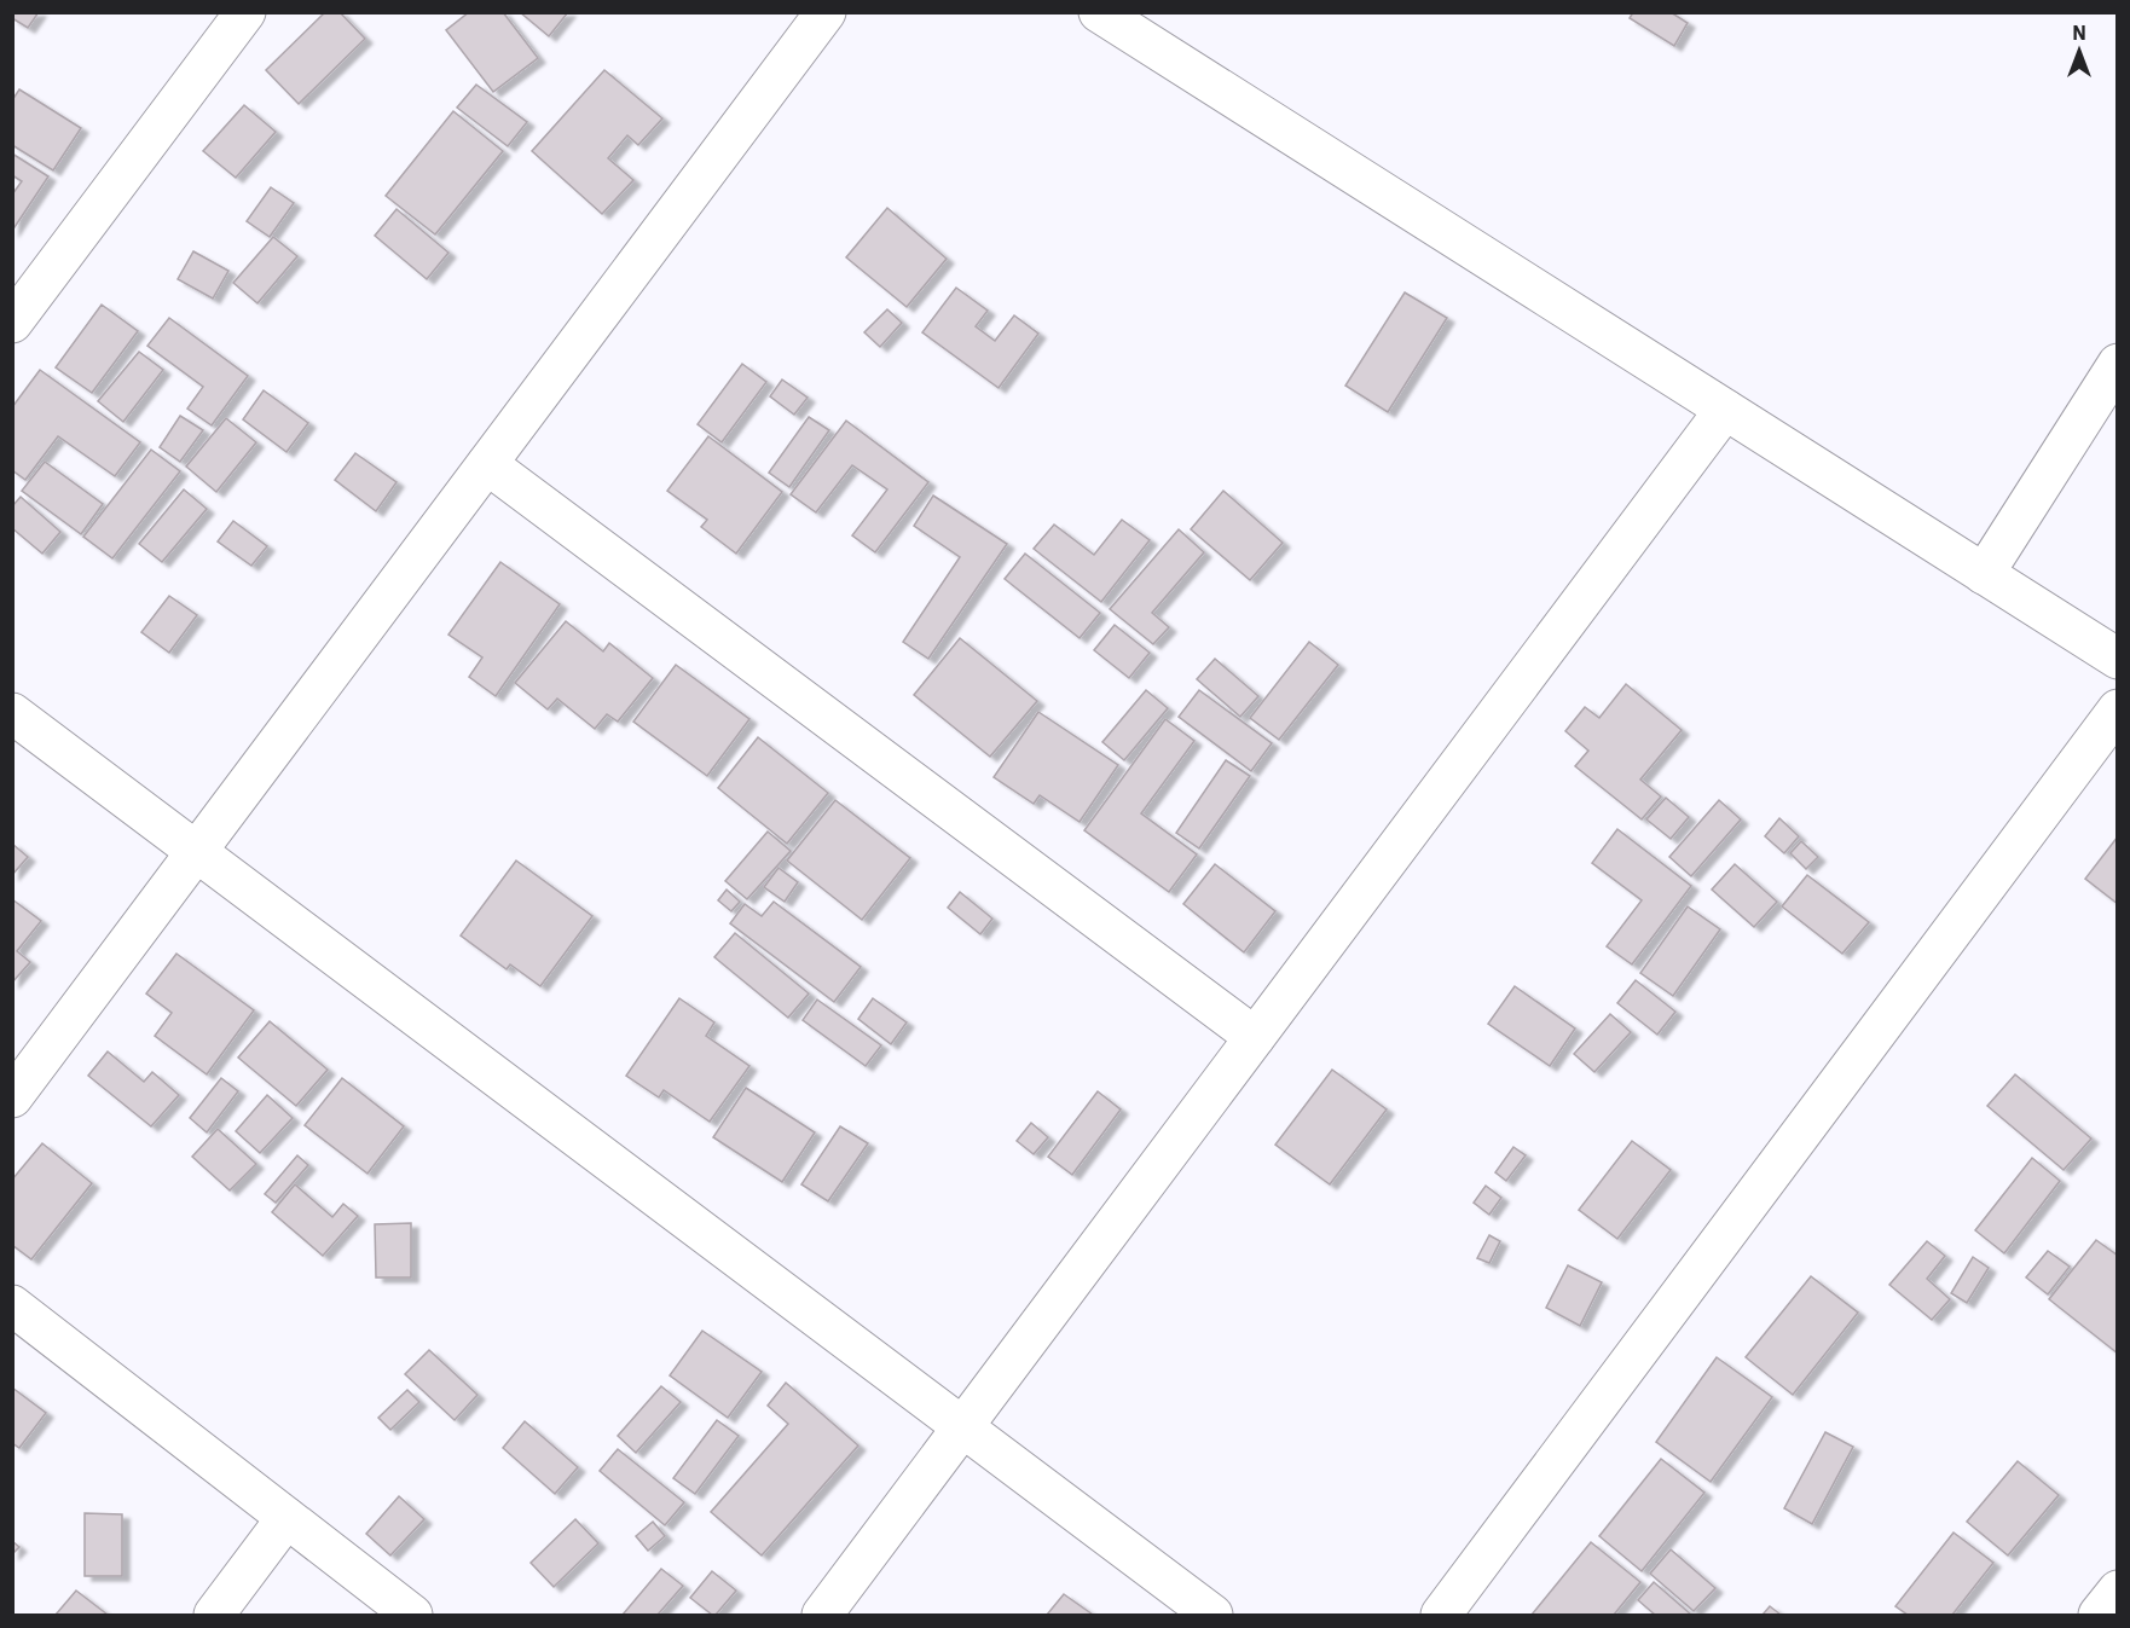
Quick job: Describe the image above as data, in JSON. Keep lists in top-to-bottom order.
{
  "north": "top"
}
